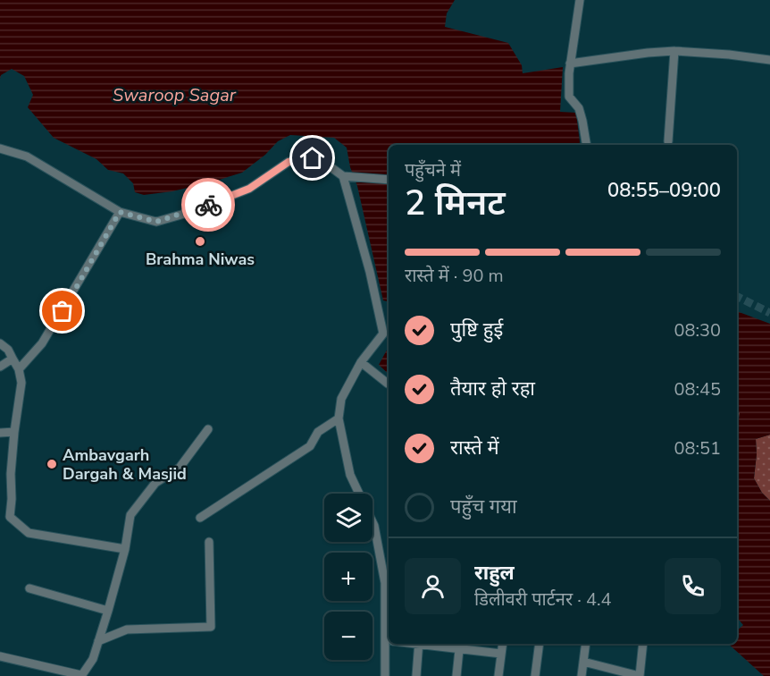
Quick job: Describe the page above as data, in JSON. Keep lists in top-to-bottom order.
{
  "water": ["Swaroop Sagar"],
  "places": ["Brahma Niwas", "Ambavgarh Dargah & Masjid"],
  "page": {
    "heading": ["2 मिनट", "पहुँचने में", "08:55–09:00"],
    "panel": ["राहुल", "डिलीवरी पार्टनर · 4.4"],
    "bar": "रास्ते में · 90 m",
    "list": [
      ["पुष्टि हुई", "08:30"],
      ["तैयार हो रहा", "08:45"],
      ["रास्ते में", "08:51"],
      "पहुँच गया"
    ],
    "map_buttons": ["+", "−"]
  }
}
